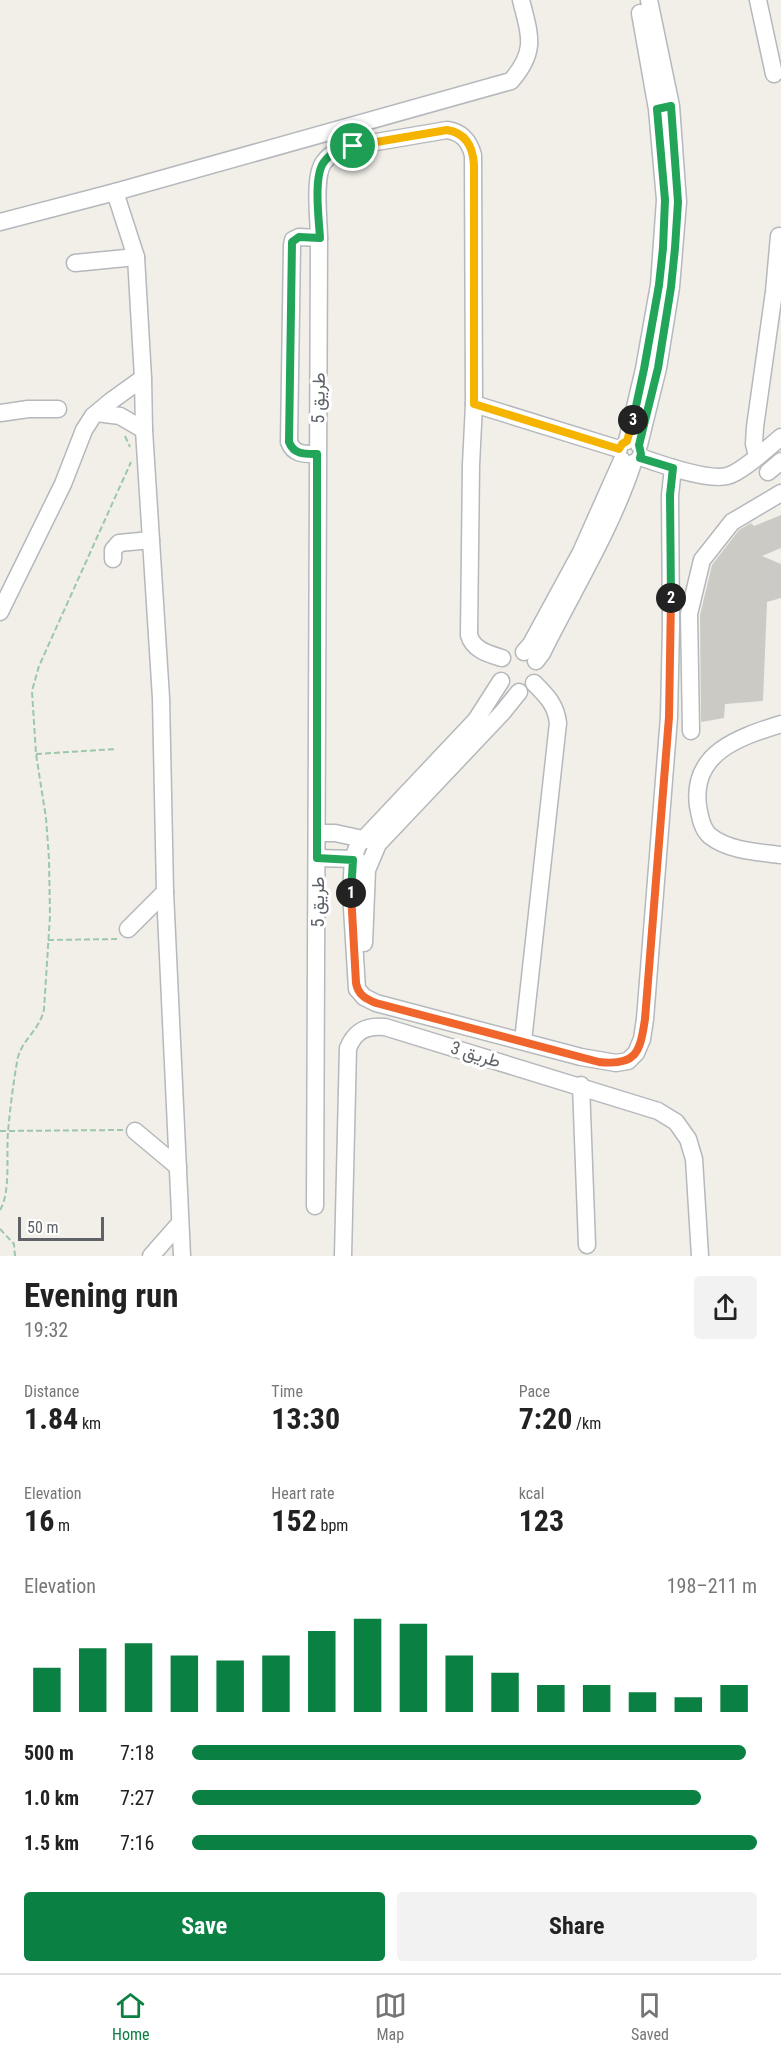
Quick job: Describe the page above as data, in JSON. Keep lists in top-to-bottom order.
{
  "streets": {
    "street": ["طريق 5", "طريق 3"]
  },
  "scale_bar": "50 m",
  "page": {
    "pins": ["3", "2", "1"],
    "scale": "50 m",
    "heading": ["Evening run", "19:32"],
    "stats": [
      ["Distance", "1.84 km"],
      ["Time", "13:30"],
      ["Pace", "7:20 /km"],
      ["Elevation", "16 m"],
      ["Heart rate", "152 bpm"],
      ["kcal", "123"]
    ],
    "chart": ["Elevation", "198–211 m"],
    "list": [
      {
        "name": "500 m",
        "note": "7:18"
      },
      {
        "name": "1.0 km",
        "note": "7:27"
      },
      {
        "name": "1.5 km",
        "note": "7:16"
      }
    ],
    "buttons": ["Save", "Share"],
    "tabs": ["Home", "Map", "Saved"]
  }
}
